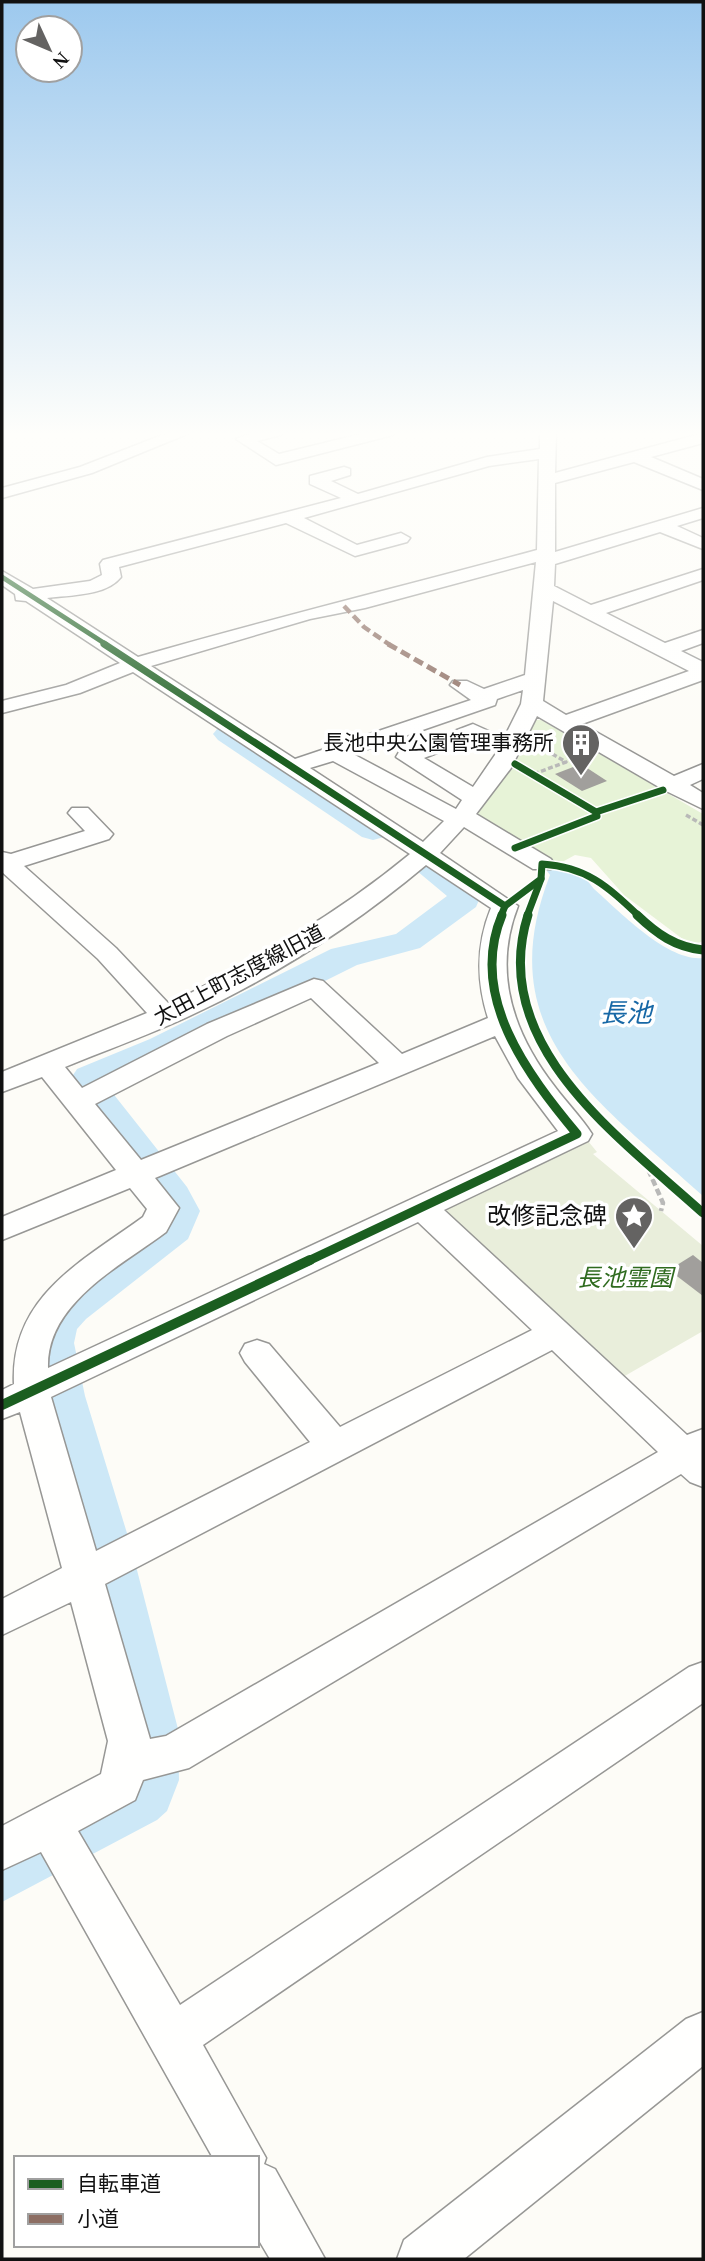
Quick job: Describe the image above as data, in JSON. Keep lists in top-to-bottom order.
{
  "streets": {
    "street": ["太田上町志度線旧道"]
  },
  "water": ["長池"],
  "parks": ["長池霊園"],
  "places": {
    "building": ["長池中央公園管理事務所"],
    "place": ["改修記念碑"]
  },
  "legend": ["自転車道", "小道"],
  "north": "bottom right"
}
